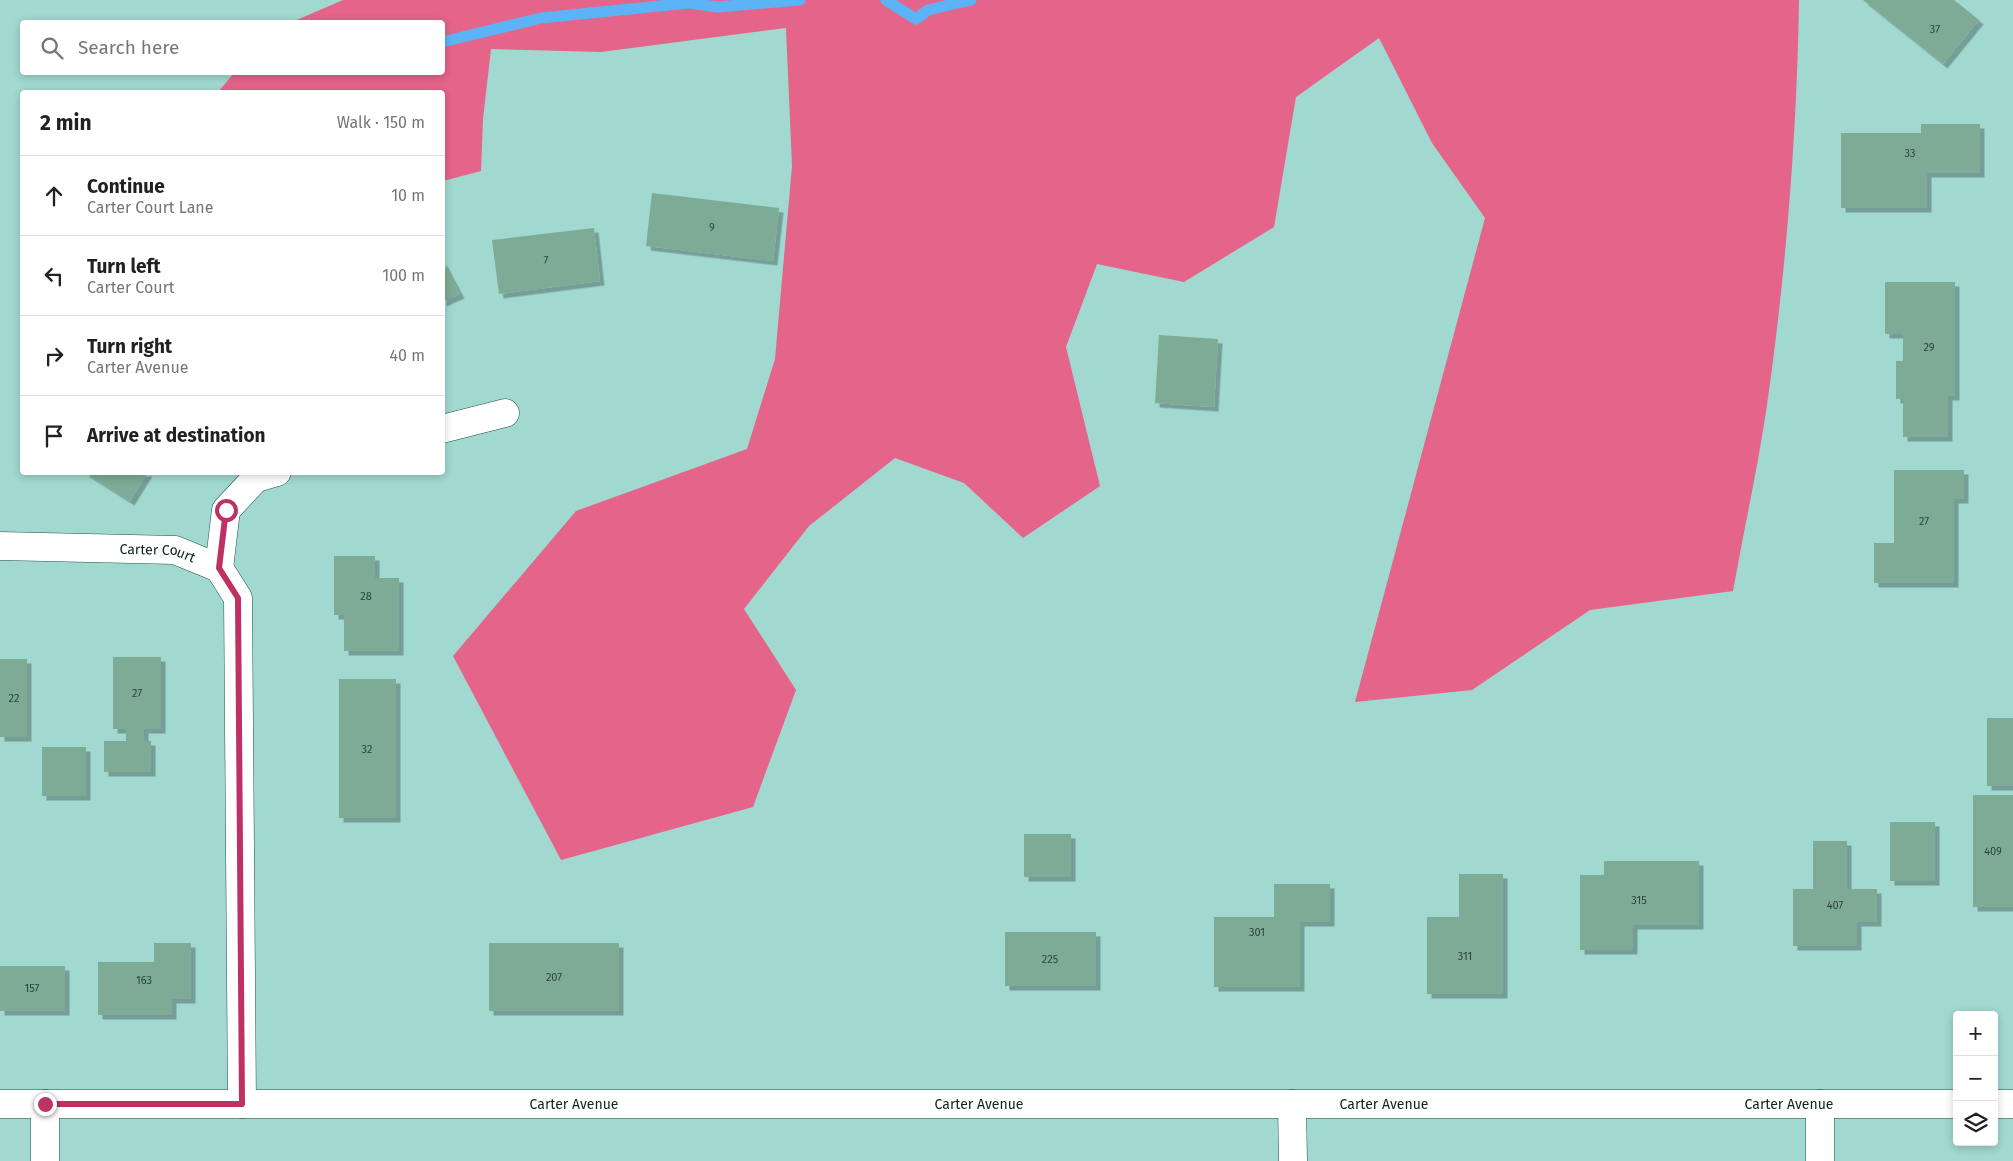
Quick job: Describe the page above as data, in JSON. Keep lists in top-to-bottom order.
{
  "streets": {
    "street": ["Carter Court", "Carter Avenue"]
  },
  "house_numbers": [
    "37",
    "33",
    "9",
    "7",
    "29",
    "27",
    "28",
    "27",
    "22",
    "32",
    "409",
    "315",
    "407",
    "301",
    "311",
    "225",
    "207",
    "163",
    "157"
  ],
  "page": {
    "search": "Search here",
    "heading": ["2 min", "Walk · 150 m"],
    "list": [
      ["Continue", "Carter Court Lane", "10 m"],
      ["Turn left", "Carter Court", "100 m"],
      ["Turn right", "Carter Avenue", "40 m"],
      "Arrive at destination"
    ],
    "map_buttons": ["+", "−"]
  }
}
